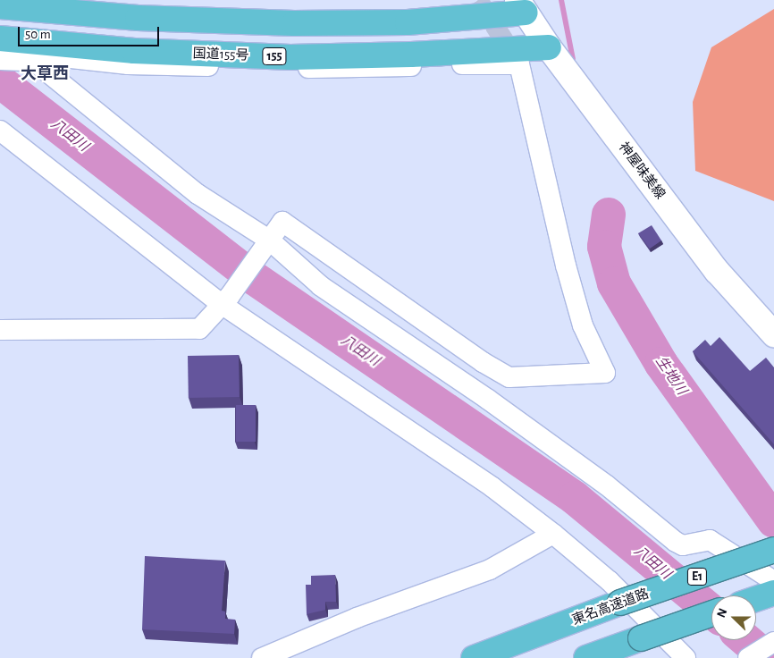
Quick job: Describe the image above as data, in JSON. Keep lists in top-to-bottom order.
{
  "streets": {
    "highway": [
      "国道155号",
      "155",
      "E1",
      "東名高速道路"
    ],
    "main road": ["神屋味美線"]
  },
  "crossings": [
    ["国道155号", "神屋味美線"]
  ],
  "districts": ["大草西"],
  "water": ["八田川", "生地川"],
  "scale_bar": "50 m",
  "north": "left"
}
